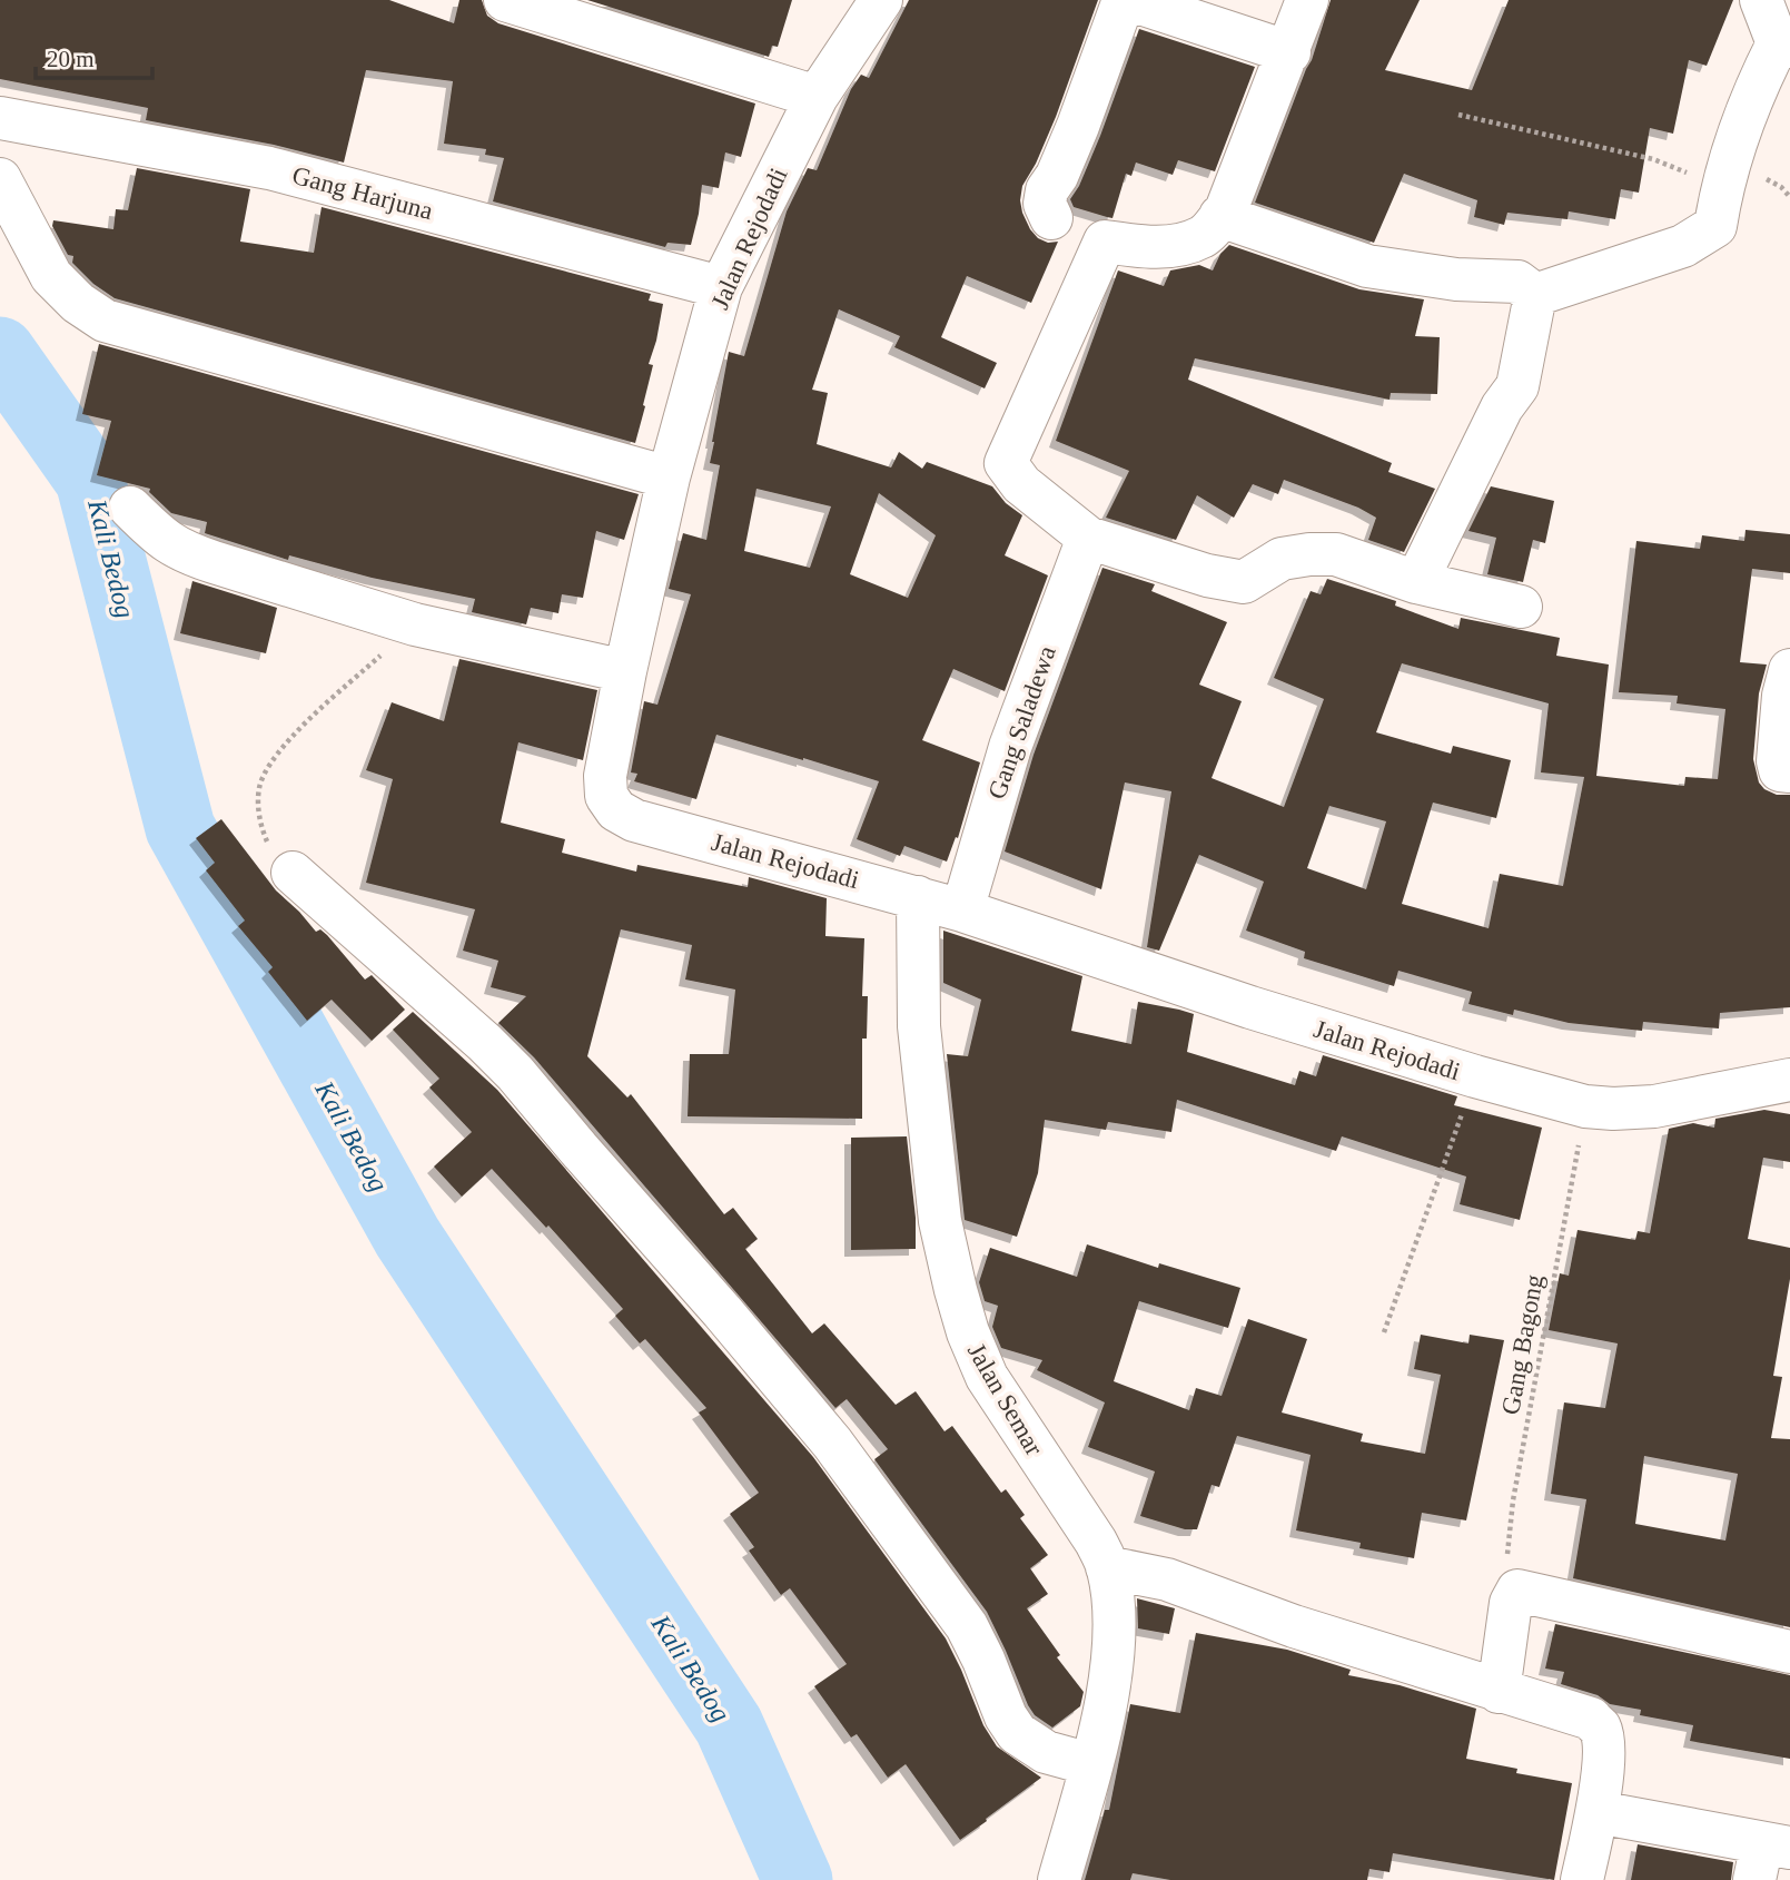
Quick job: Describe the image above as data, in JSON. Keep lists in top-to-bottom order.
{
  "streets": {
    "street": [
      "Gang Harjuna",
      "Jalan Rejodadi",
      "Gang Saladewa",
      "Jalan Semar"
    ],
    "path": ["Gang Bagong"]
  },
  "crossings": [
    ["Gang Harjuna", "Jalan Rejodadi"],
    ["Jalan Rejodadi", "Gang Saladewa"],
    ["Jalan Rejodadi", "Gang Bagong"],
    ["Jalan Rejodadi", "Jalan Semar"]
  ],
  "water": ["Kali Bedog"],
  "scale_bar": "20 m"
}
